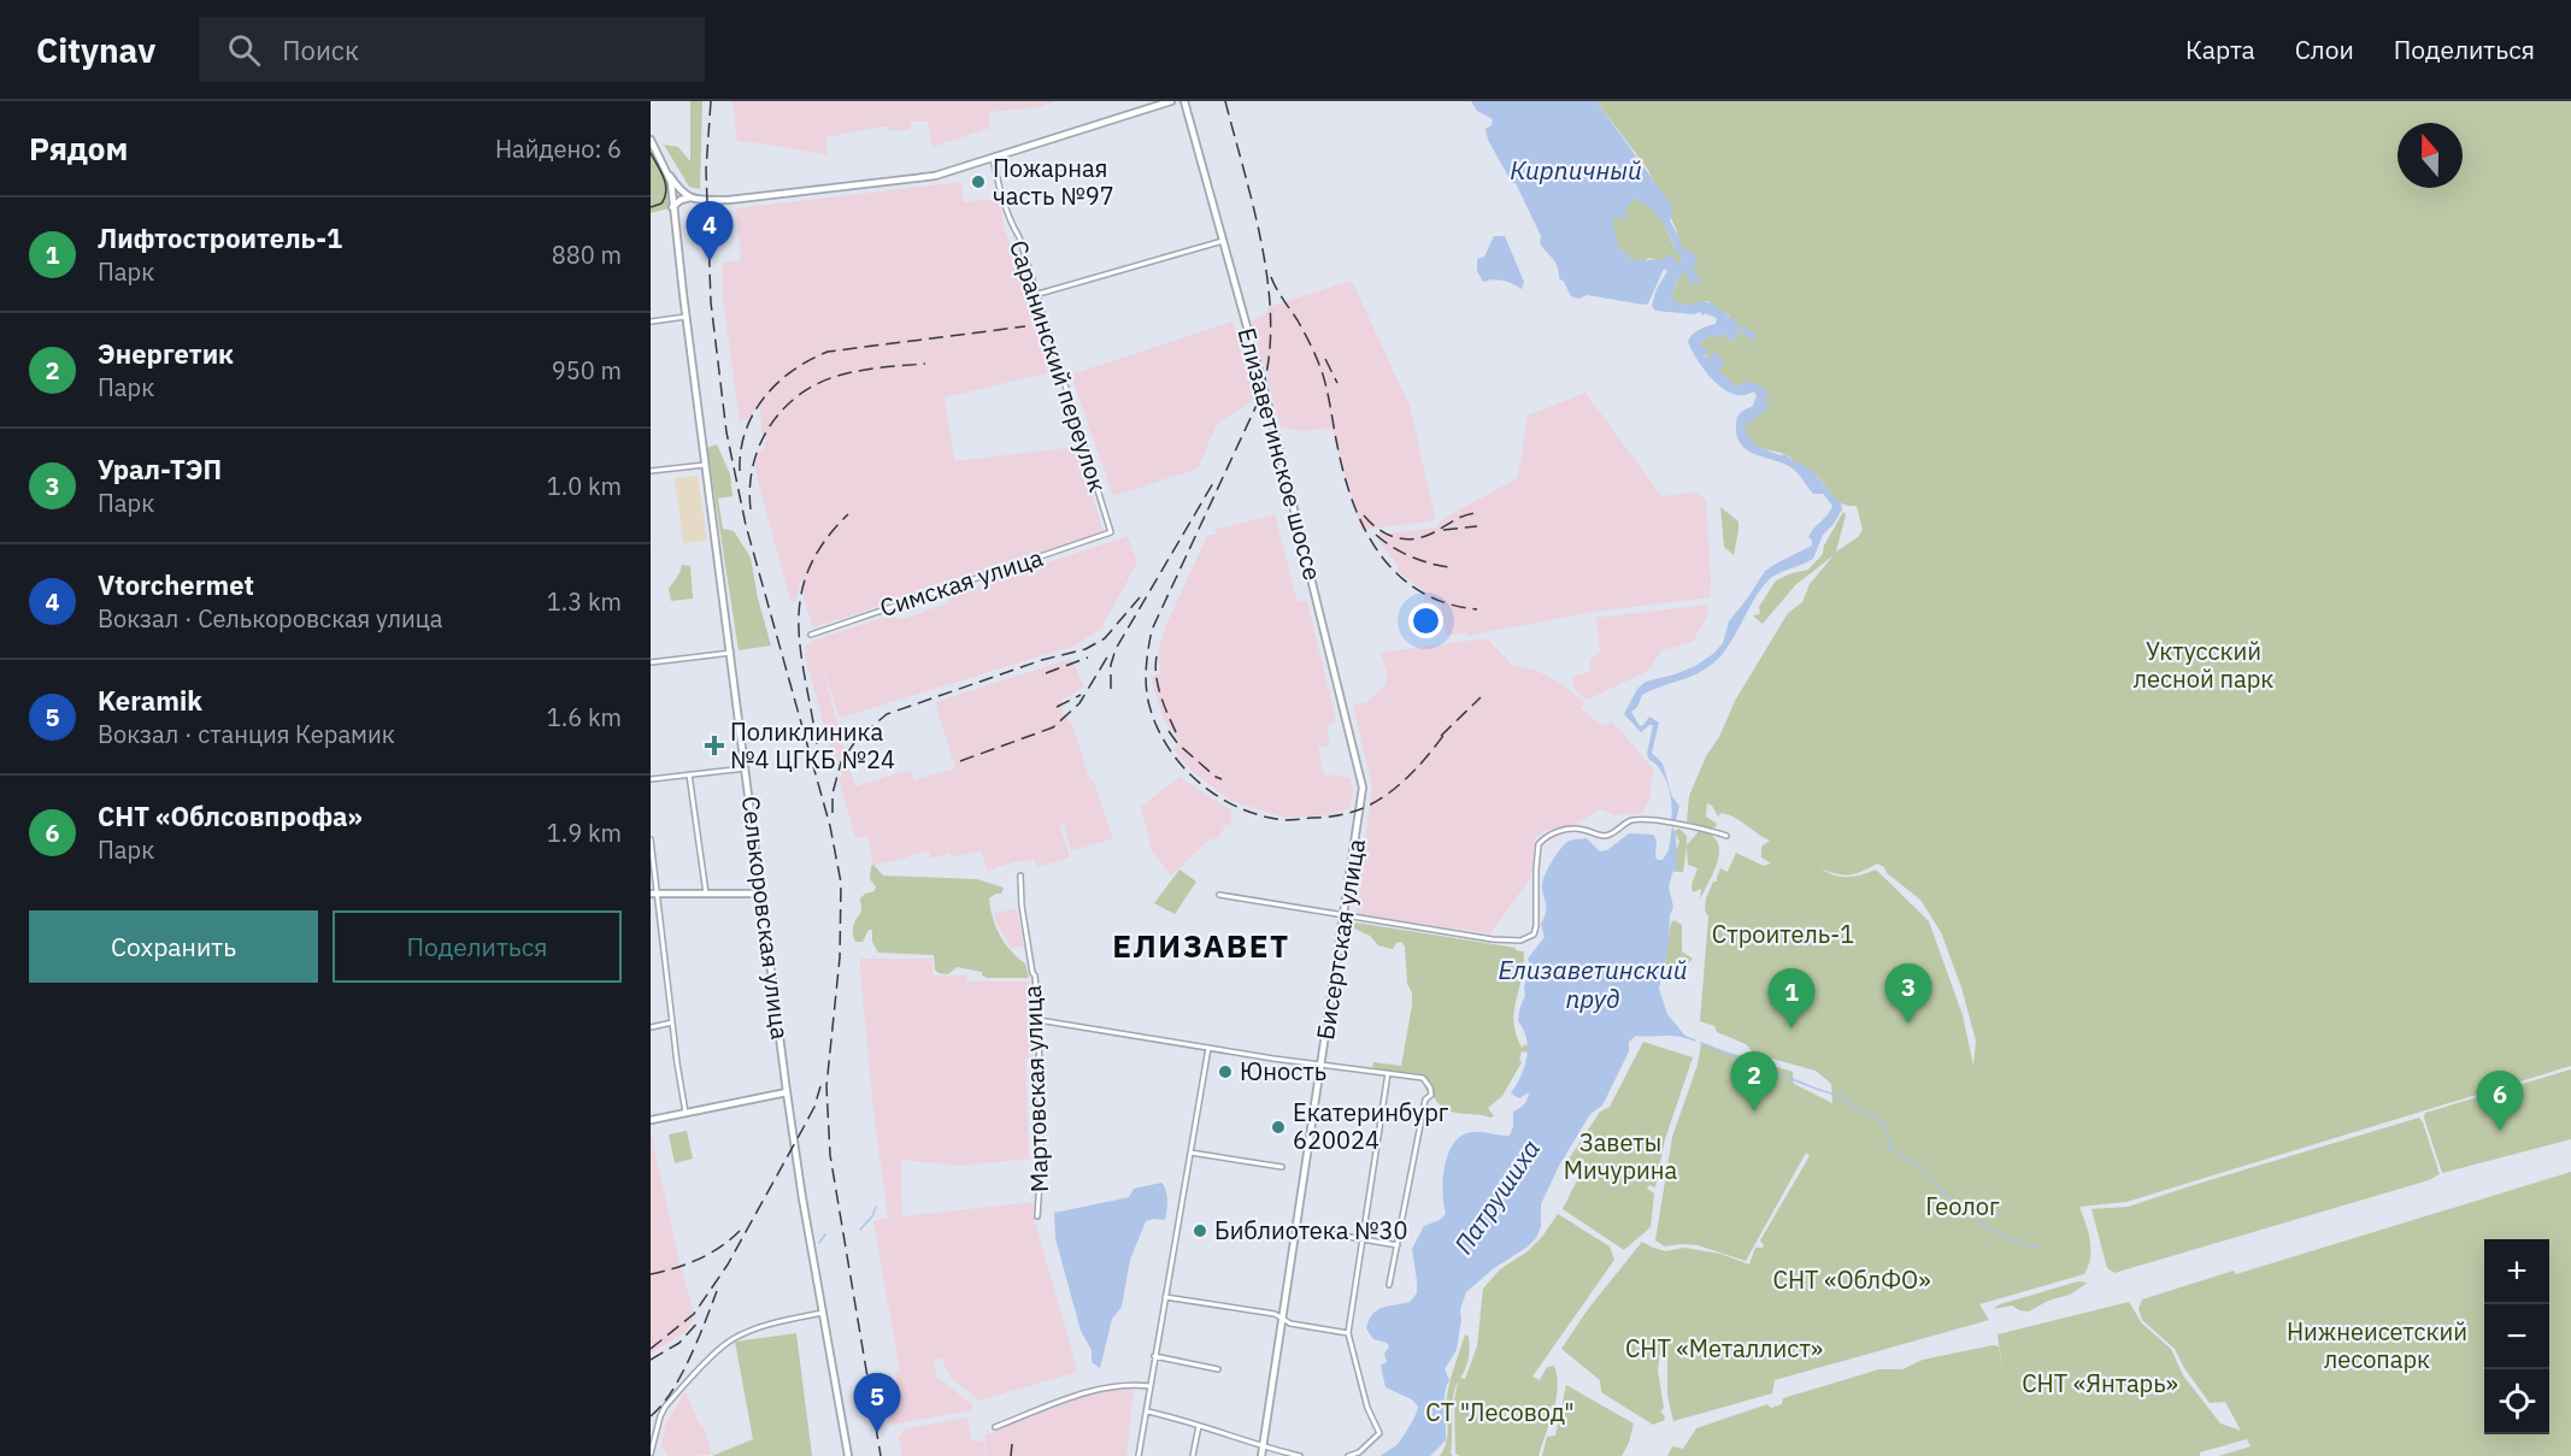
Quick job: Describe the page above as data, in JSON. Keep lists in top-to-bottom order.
{
  "streets": {
    "main road": ["Елизаветинское шоссе", "Селькоровская улица", "Бисертская улица"],
    "street": ["Саранинский переулок", "Симская улица", "Мартовская улица"]
  },
  "crossings": [
    ["Саранинский переулок", "Симская улица"],
    ["Елизаветинское шоссе", "Бисертская улица"]
  ],
  "districts": ["ЕЛИЗАВЕТ"],
  "water": ["Кирпичный", "Елизаветинский пруд", "Патрушиха"],
  "parks": [
    "Уктусский лесной парк",
    "Строитель-1",
    "Заветы Мичурина",
    "Геолог",
    "СНТ «ОблФО»",
    "Нижнеисетский лесопарк",
    "СНТ «Металлист»",
    "СНТ «Янтарь»",
    "СТ \"Лесовод\""
  ],
  "places": {
    "other": [
      "Пожарная часть №97",
      "Юность",
      "Екатеринбург 620024",
      "Библиотека №30"
    ],
    "health": ["Поликлиника №4 ЦГКБ №24"]
  },
  "north": "top",
  "page": {
    "header": "Citynav",
    "search": "Поиск",
    "nav": ["Карта", "Слои", "Поделиться"],
    "heading": ["Рядом", "Найдено: 6"],
    "list": [
      {
        "mark": "1",
        "name": "Лифтостроитель-1",
        "note": "Парк",
        "value": "880 m"
      },
      {
        "mark": "2",
        "name": "Энергетик",
        "note": "Парк",
        "value": "950 m"
      },
      {
        "mark": "3",
        "name": "Урал-ТЭП",
        "note": "Парк",
        "value": "1.0 km"
      },
      {
        "mark": "4",
        "name": "Vtorchermet",
        "note": "Вокзал · Селькоровская улица",
        "value": "1.3 km"
      },
      {
        "mark": "5",
        "name": "Keramik",
        "note": "Вокзал · станция Керамик",
        "value": "1.6 km"
      },
      {
        "mark": "6",
        "name": "СНТ «Облсовпрофа»",
        "note": "Парк",
        "value": "1.9 km"
      }
    ],
    "pins": [
      "4",
      "3",
      "1",
      "2",
      "6",
      "5"
    ],
    "buttons": ["Сохранить", "Поделиться"],
    "map_buttons": ["+", "−"]
  }
}
